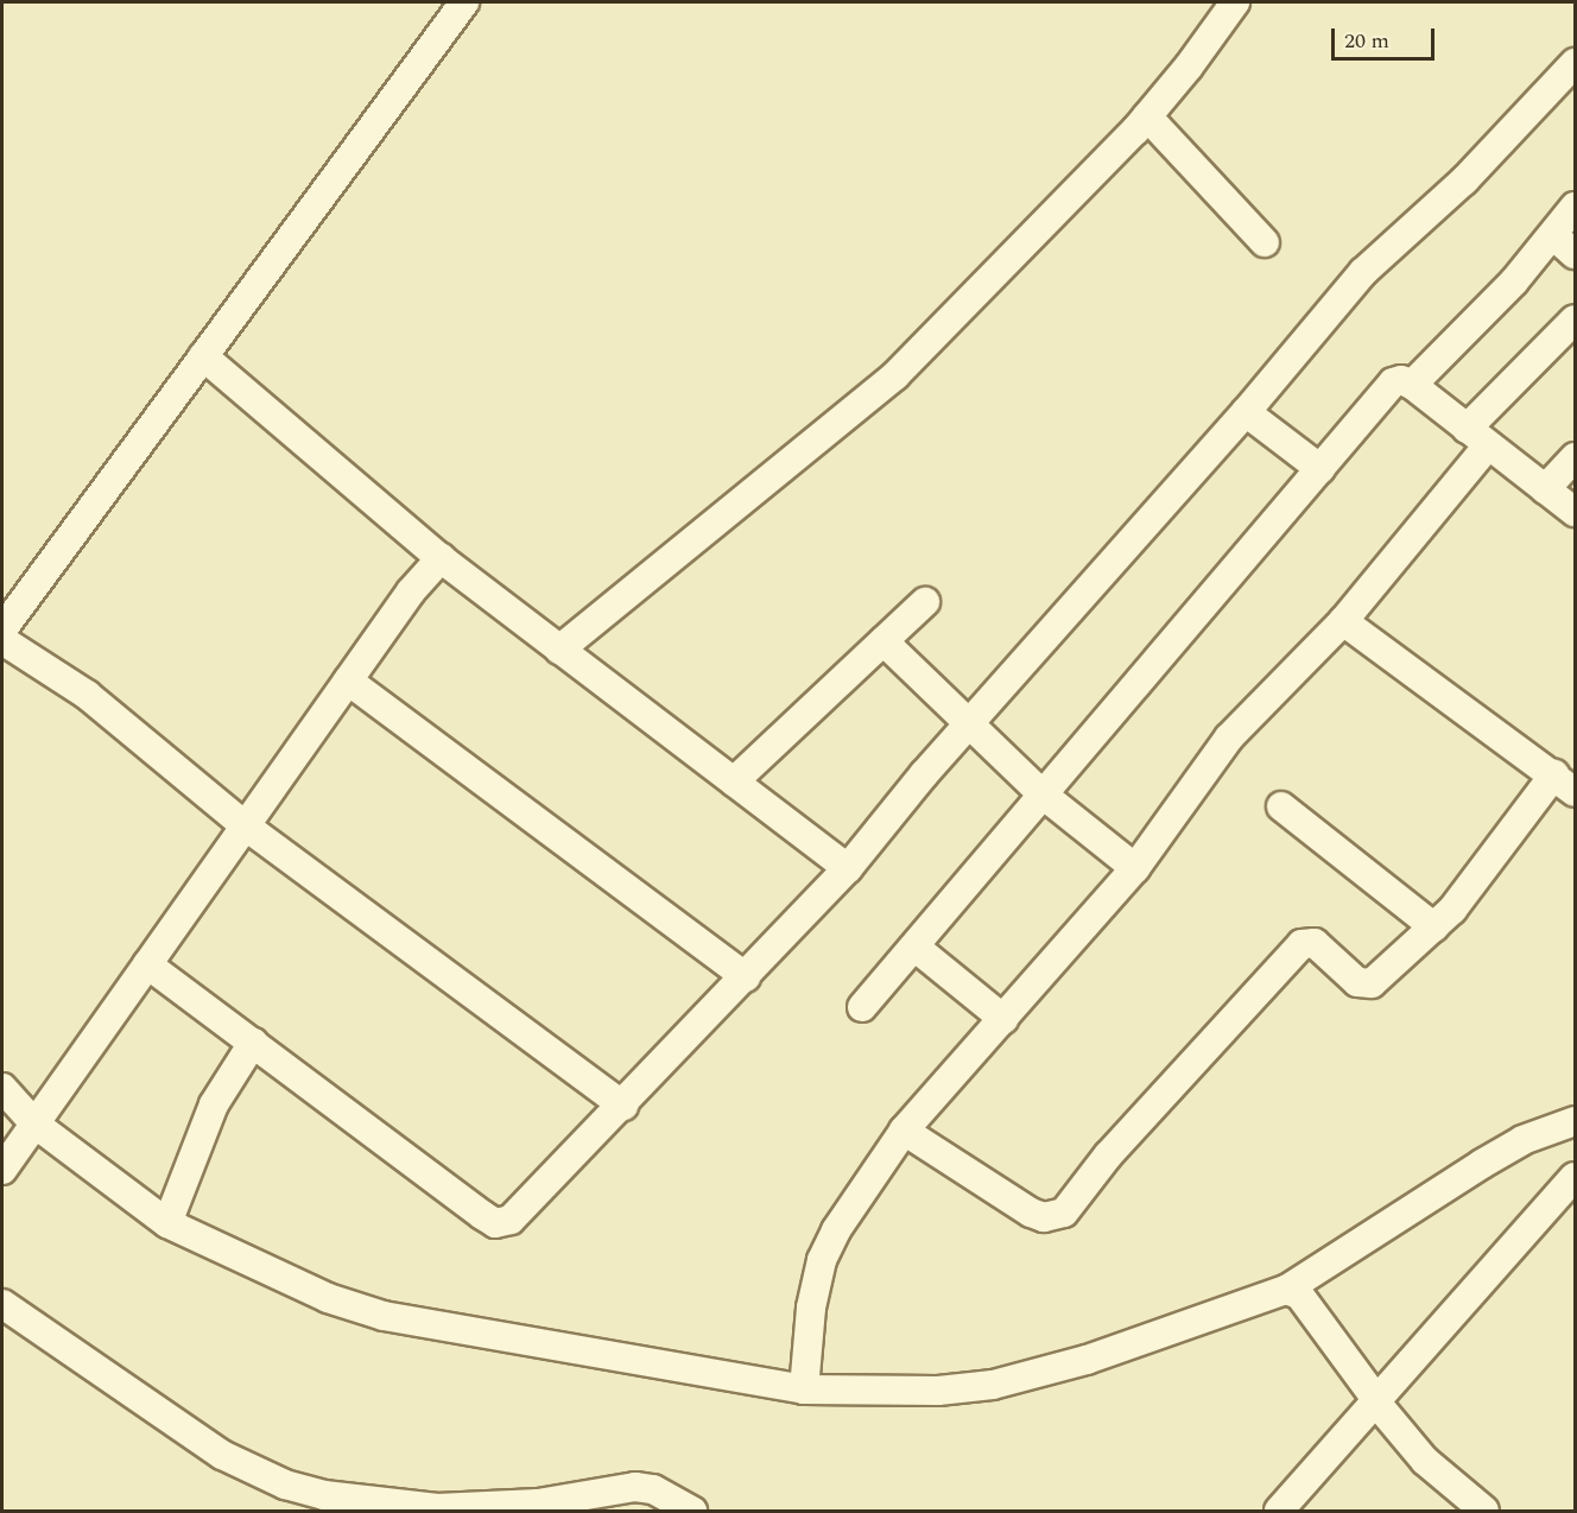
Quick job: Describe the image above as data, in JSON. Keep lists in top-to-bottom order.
{
  "scale_bar": "20 m"
}
